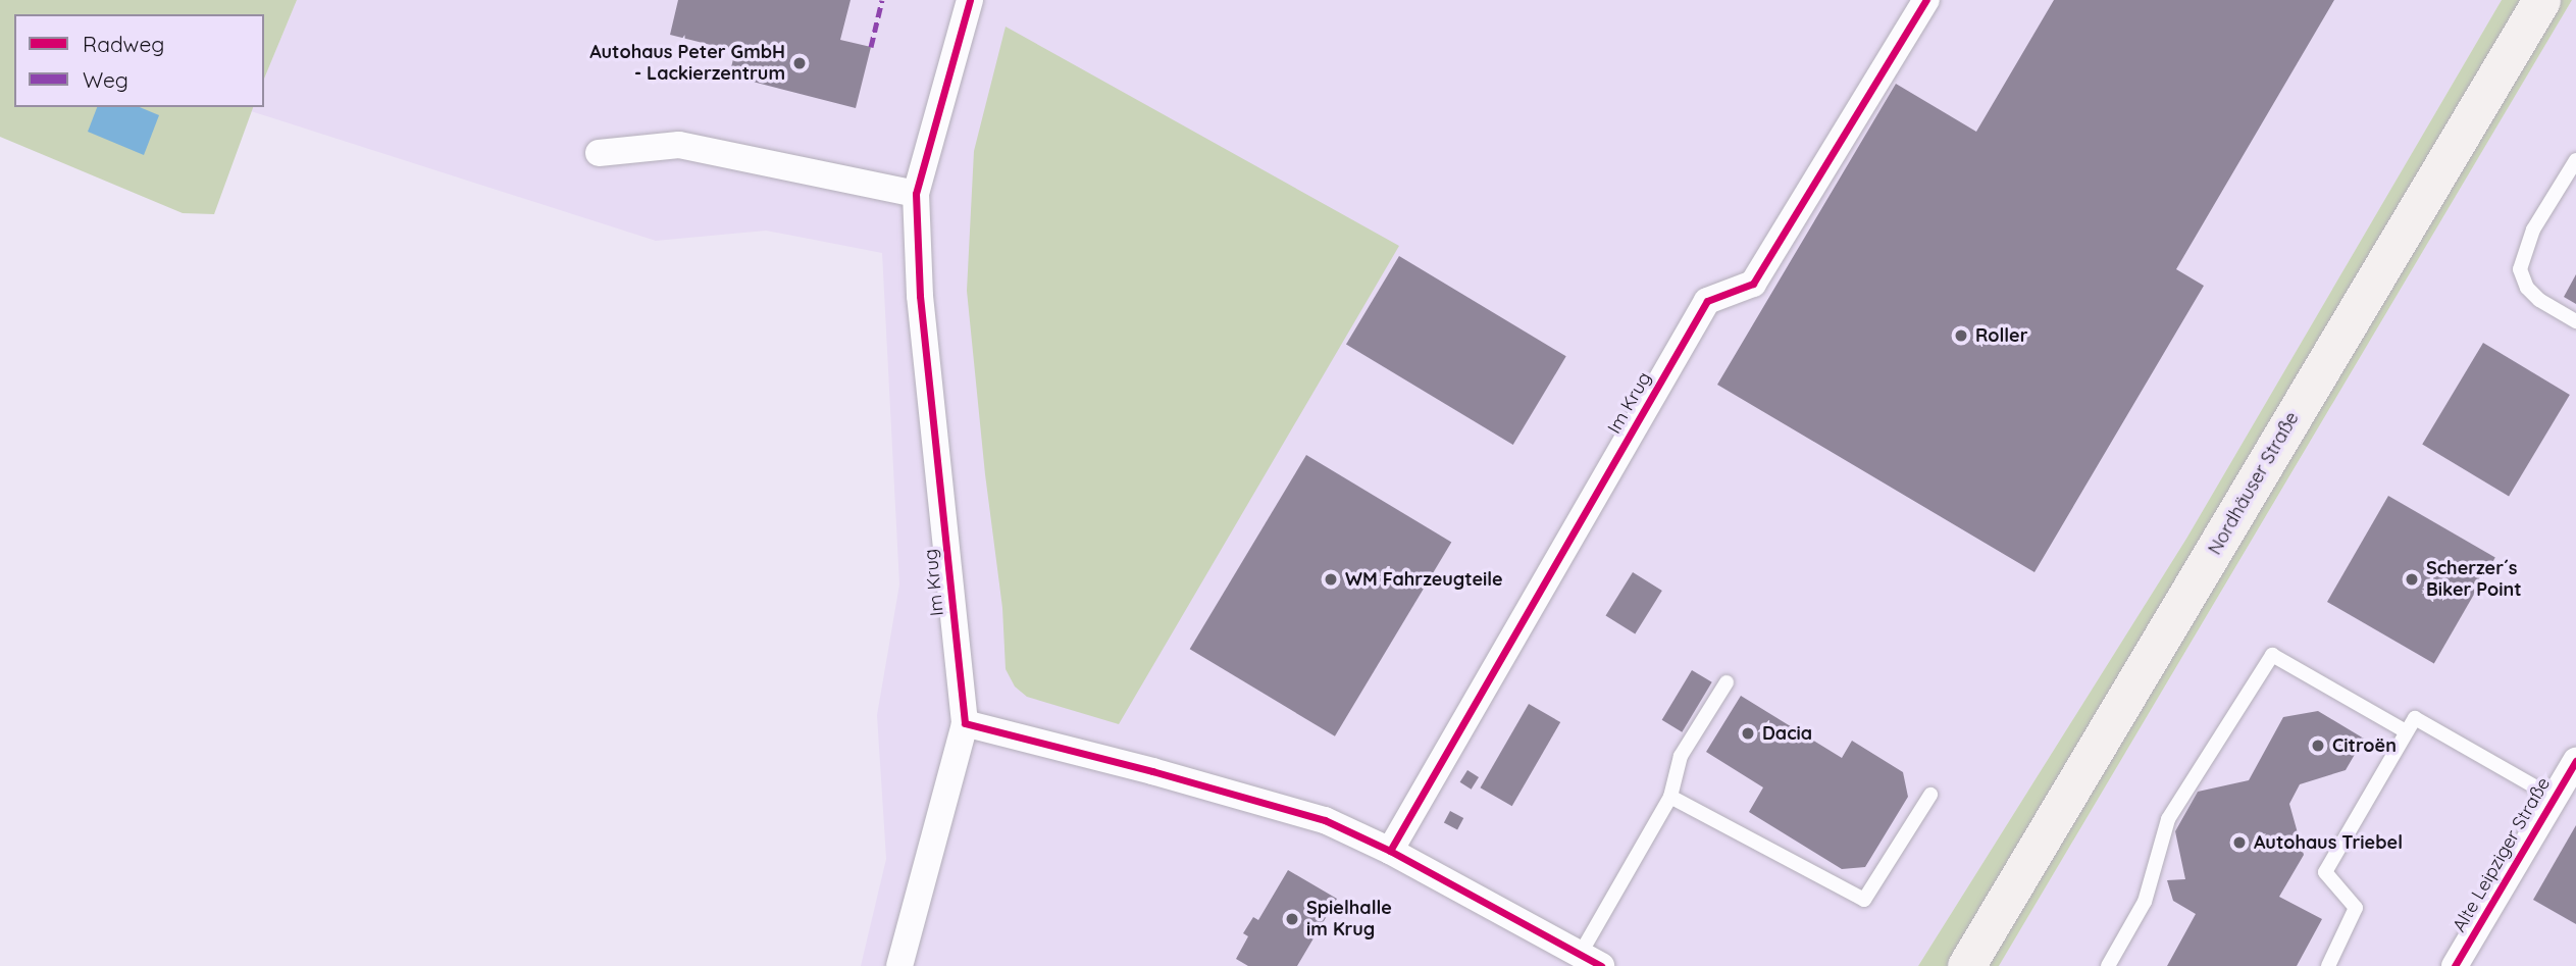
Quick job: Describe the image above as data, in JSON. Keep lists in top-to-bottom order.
{
  "streets": {
    "main road": ["Nordhäuser Straße"],
    "street": ["Im Krug", "Alte Leipziger Straße"]
  },
  "places": [
    "Autohaus Peter GmbH - Lackierzentrum",
    "Roller",
    "WM Fahrzeugteile",
    "Scherzer´s Biker Point",
    "Dacia",
    "Citroën",
    "Autohaus Triebel",
    "Spielhalle im Krug"
  ],
  "legend": ["Radweg", "Weg"]
}
